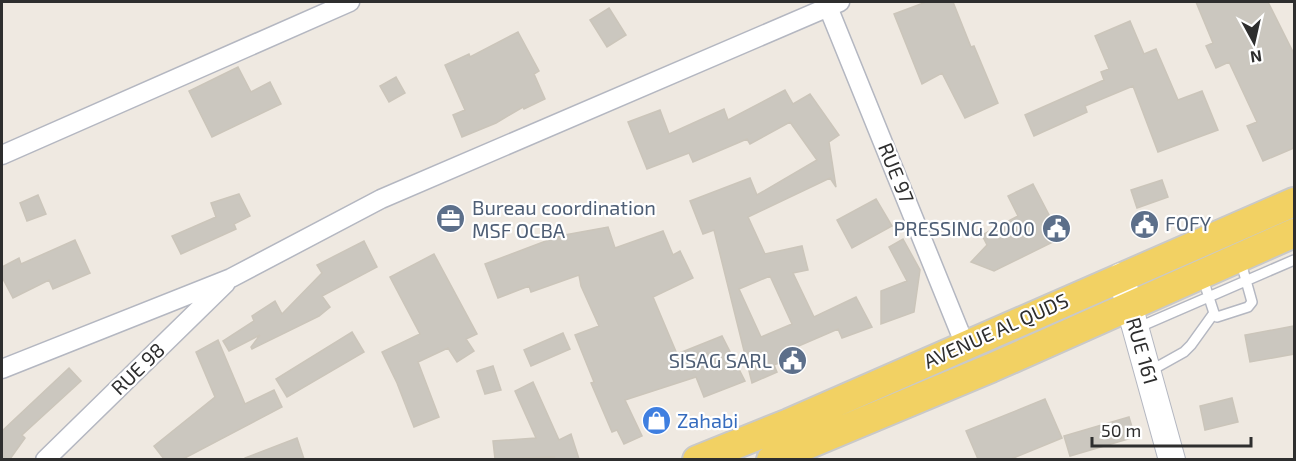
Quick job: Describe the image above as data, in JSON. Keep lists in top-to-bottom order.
{
  "streets": {
    "main road": ["AVENUE AL QUDS"],
    "street": ["RUE 97", "RUE 161", "RUE 98"]
  },
  "crossings": [
    ["RUE 97", "AVENUE AL QUDS"],
    ["AVENUE AL QUDS", "RUE 161"]
  ],
  "places": {
    "office": ["Bureau coordination MSF OCBA"],
    "public building": ["FOFY", "PRESSING 2000", "SISAG SARL"],
    "shop": ["Zahabi"]
  },
  "scale_bar": "50 m",
  "north": "bottom"
}
